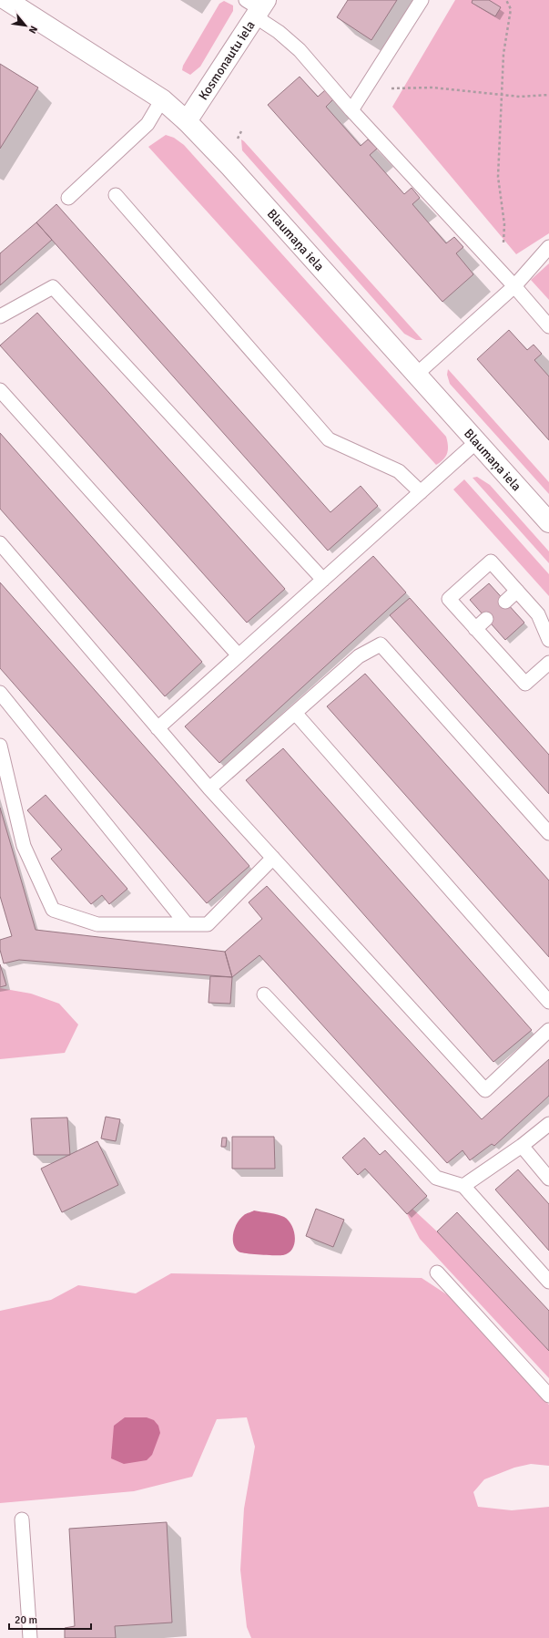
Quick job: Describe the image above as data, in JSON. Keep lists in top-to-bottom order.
{
  "streets": {
    "street": ["Kosmonautu iela", "Blaumaņa iela"]
  },
  "crossings": [
    ["Kosmonautu iela", "Blaumaņa iela"]
  ],
  "scale_bar": "20 m",
  "north": "bottom right"
}
